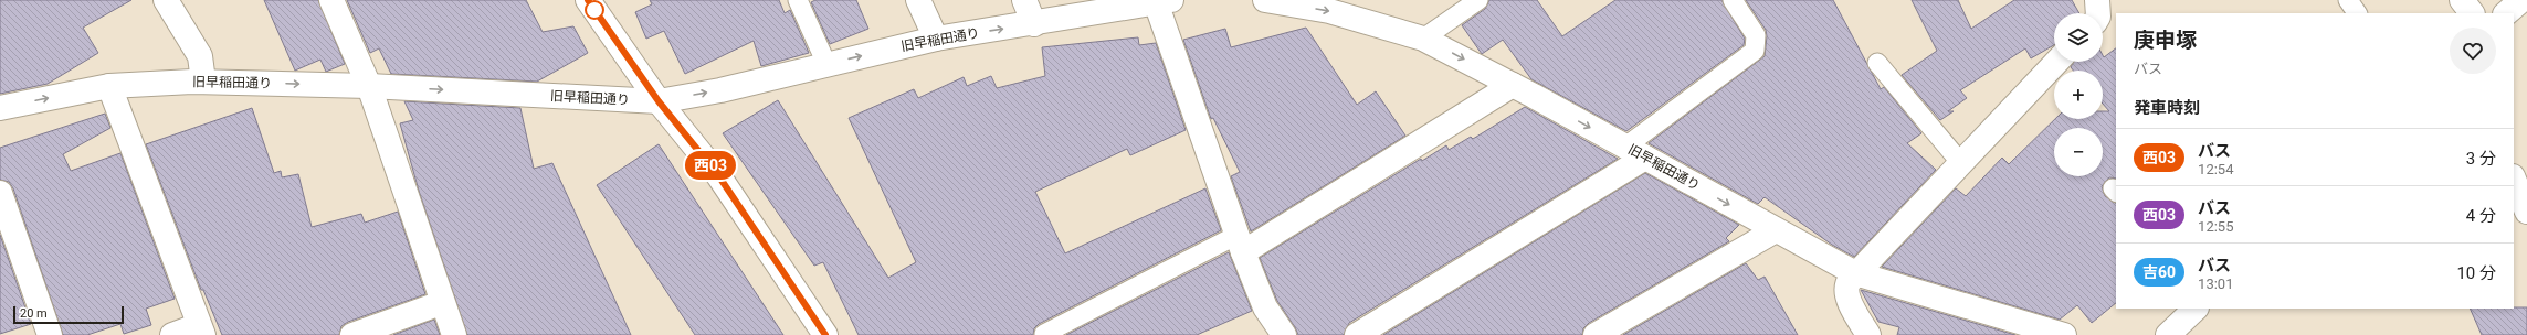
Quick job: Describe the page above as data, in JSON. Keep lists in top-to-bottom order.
{
  "streets": {
    "street": ["旧早稲田通り"]
  },
  "one_way": ["旧早稲田通り"],
  "lines": ["bus line 西03"],
  "scale_bar": "20 m",
  "page": {
    "on_map": "西03",
    "map_buttons": ["+", "−"],
    "heading": [
      ["庚申塚", "バス"],
      "発車時刻"
    ],
    "list": [
      {
        "mark": "西03",
        "name": "バス",
        "note": "12:54",
        "value": "3 分"
      },
      {
        "mark": "西03",
        "name": "バス",
        "note": "12:55",
        "value": "4 分"
      },
      {
        "mark": "吉60",
        "name": "バス",
        "note": "13:01",
        "value": "10 分"
      }
    ],
    "scale": "20 m"
  }
}
